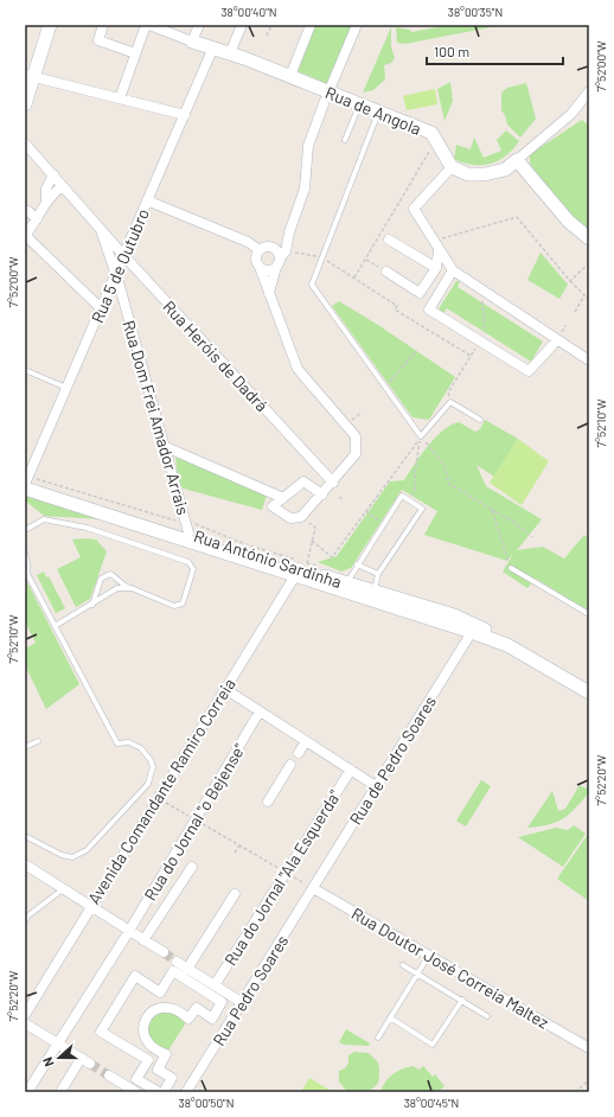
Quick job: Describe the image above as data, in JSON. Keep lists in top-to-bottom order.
{
  "streets": {
    "main road": ["Rua de Angola", "Rua António Sardinha"],
    "street": [
      "Rua 5 de Outubro",
      "Rua Heróis de Dadrá",
      "Rua Dom Frei Amador Arrais",
      "Rua de Pedro Soares",
      "Avenida Comandante Ramiro Correia",
      "Rua do Jornal \"o Bejense\"",
      "Rua do Jornal \"Ala Esquerda\"",
      "Rua Doutor José Correia Maltez",
      "Rua Pedro Soares"
    ]
  },
  "crossings": [
    ["Rua de Angola", "Rua 5 de Outubro"],
    ["Rua 5 de Outubro", "Rua Heróis de Dadrá"],
    ["Rua 5 de Outubro", "Rua Dom Frei Amador Arrais"],
    ["Rua 5 de Outubro", "Rua António Sardinha"],
    ["Rua Heróis de Dadrá", "Rua Dom Frei Amador Arrais"],
    ["Rua Dom Frei Amador Arrais", "Rua António Sardinha"],
    ["Rua António Sardinha", "Rua de Pedro Soares"],
    ["Rua António Sardinha", "Avenida Comandante Ramiro Correia"],
    ["Rua de Pedro Soares", "Rua Doutor José Correia Maltez"],
    ["Rua de Pedro Soares", "Rua Pedro Soares"],
    ["Rua Doutor José Correia Maltez", "Rua Pedro Soares"]
  ],
  "scale_bar": "100 m",
  "north": "left",
  "coordinates": [
    "38°00'40\"N",
    "38°00'35\"N",
    "7°52'00\"W",
    "7°52'10\"W",
    "7°52'20\"W",
    "38°00'50\"N",
    "38°00'45\"N"
  ]
}
